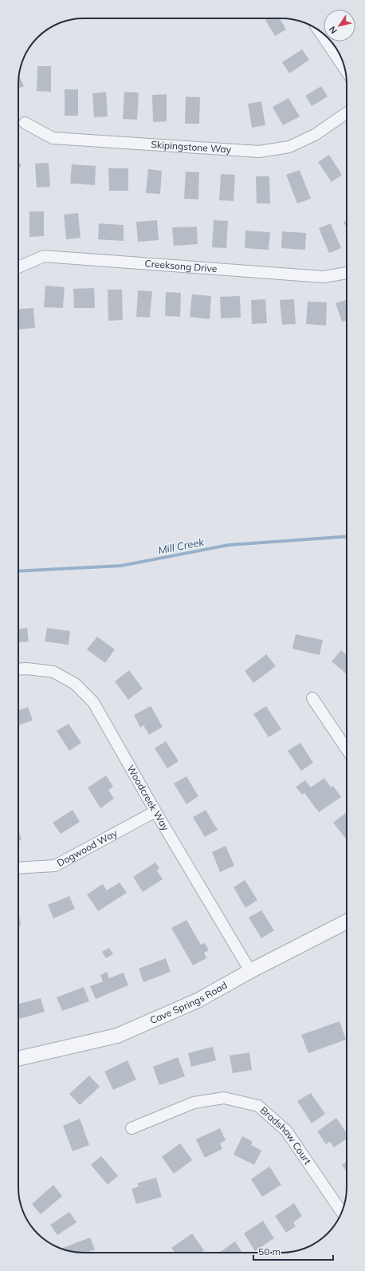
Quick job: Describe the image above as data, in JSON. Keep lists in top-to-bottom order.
{
  "streets": {
    "street": [
      "Skipingstone Way",
      "Creeksong Drive",
      "Woodcreek Way",
      "Dogwood Way",
      "Cave Springs Road",
      "Bradshaw Court"
    ]
  },
  "crossings": [
    ["Woodcreek Way", "Dogwood Way"],
    ["Woodcreek Way", "Cave Springs Road"]
  ],
  "water": ["Mill Creek"],
  "scale_bar": "50 m",
  "north": "bottom left"
}
